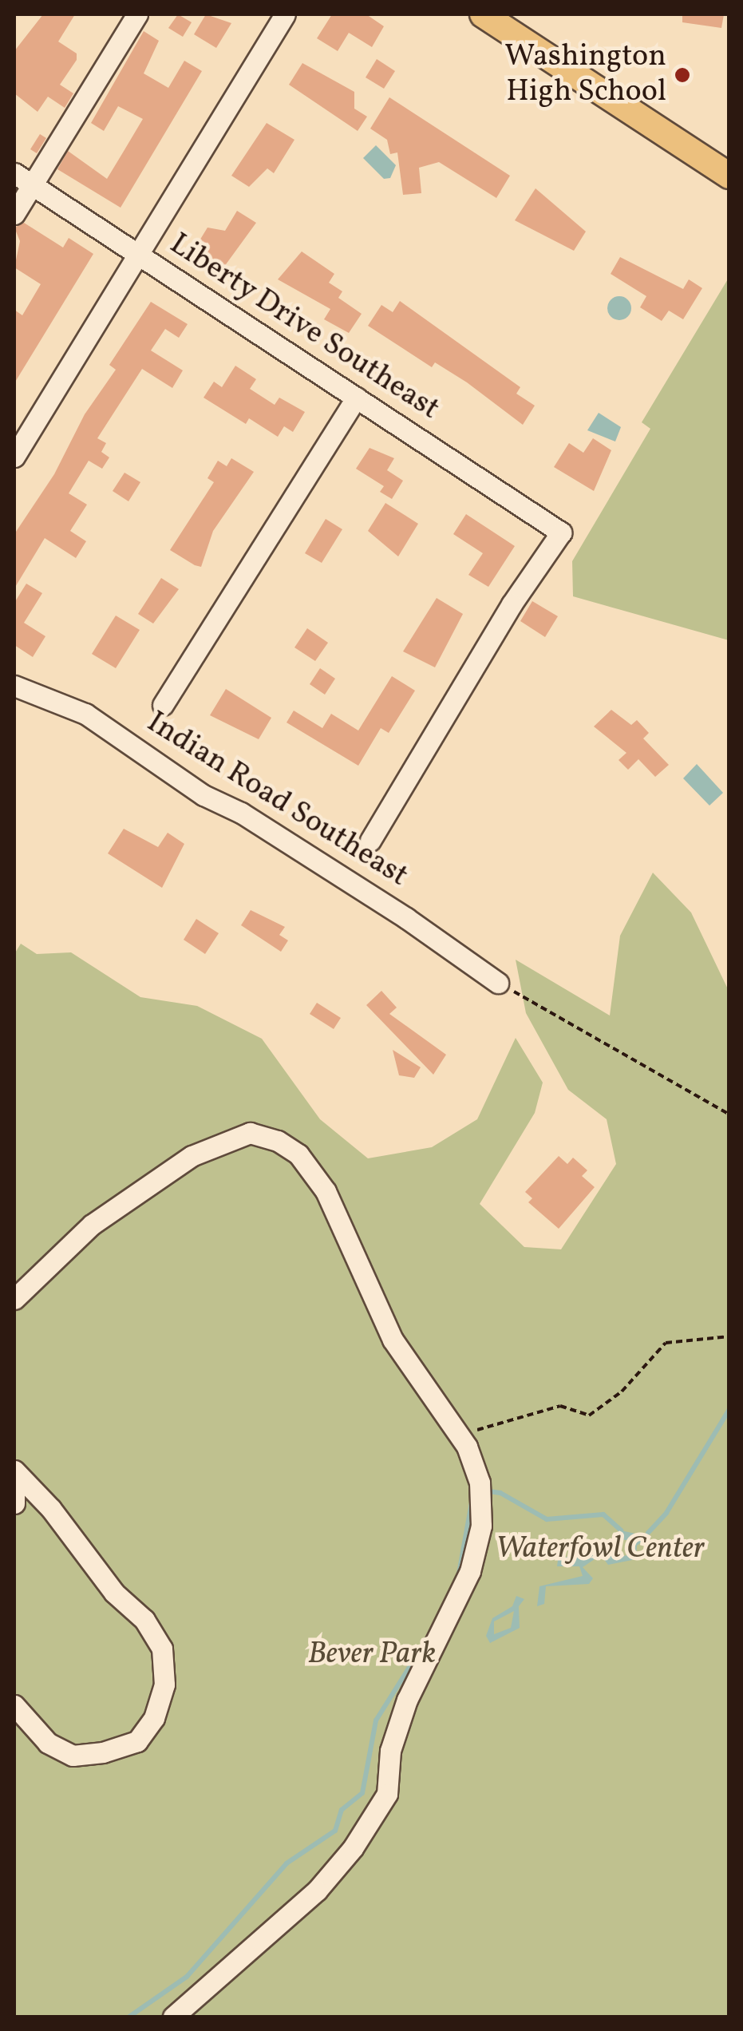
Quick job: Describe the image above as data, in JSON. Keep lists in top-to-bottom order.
{
  "streets": {
    "street": ["Liberty Drive Southeast", "Indian Road Southeast"]
  },
  "parks": ["Waterfowl Center", "Bever Park"],
  "places": ["Washington High School"]
}
